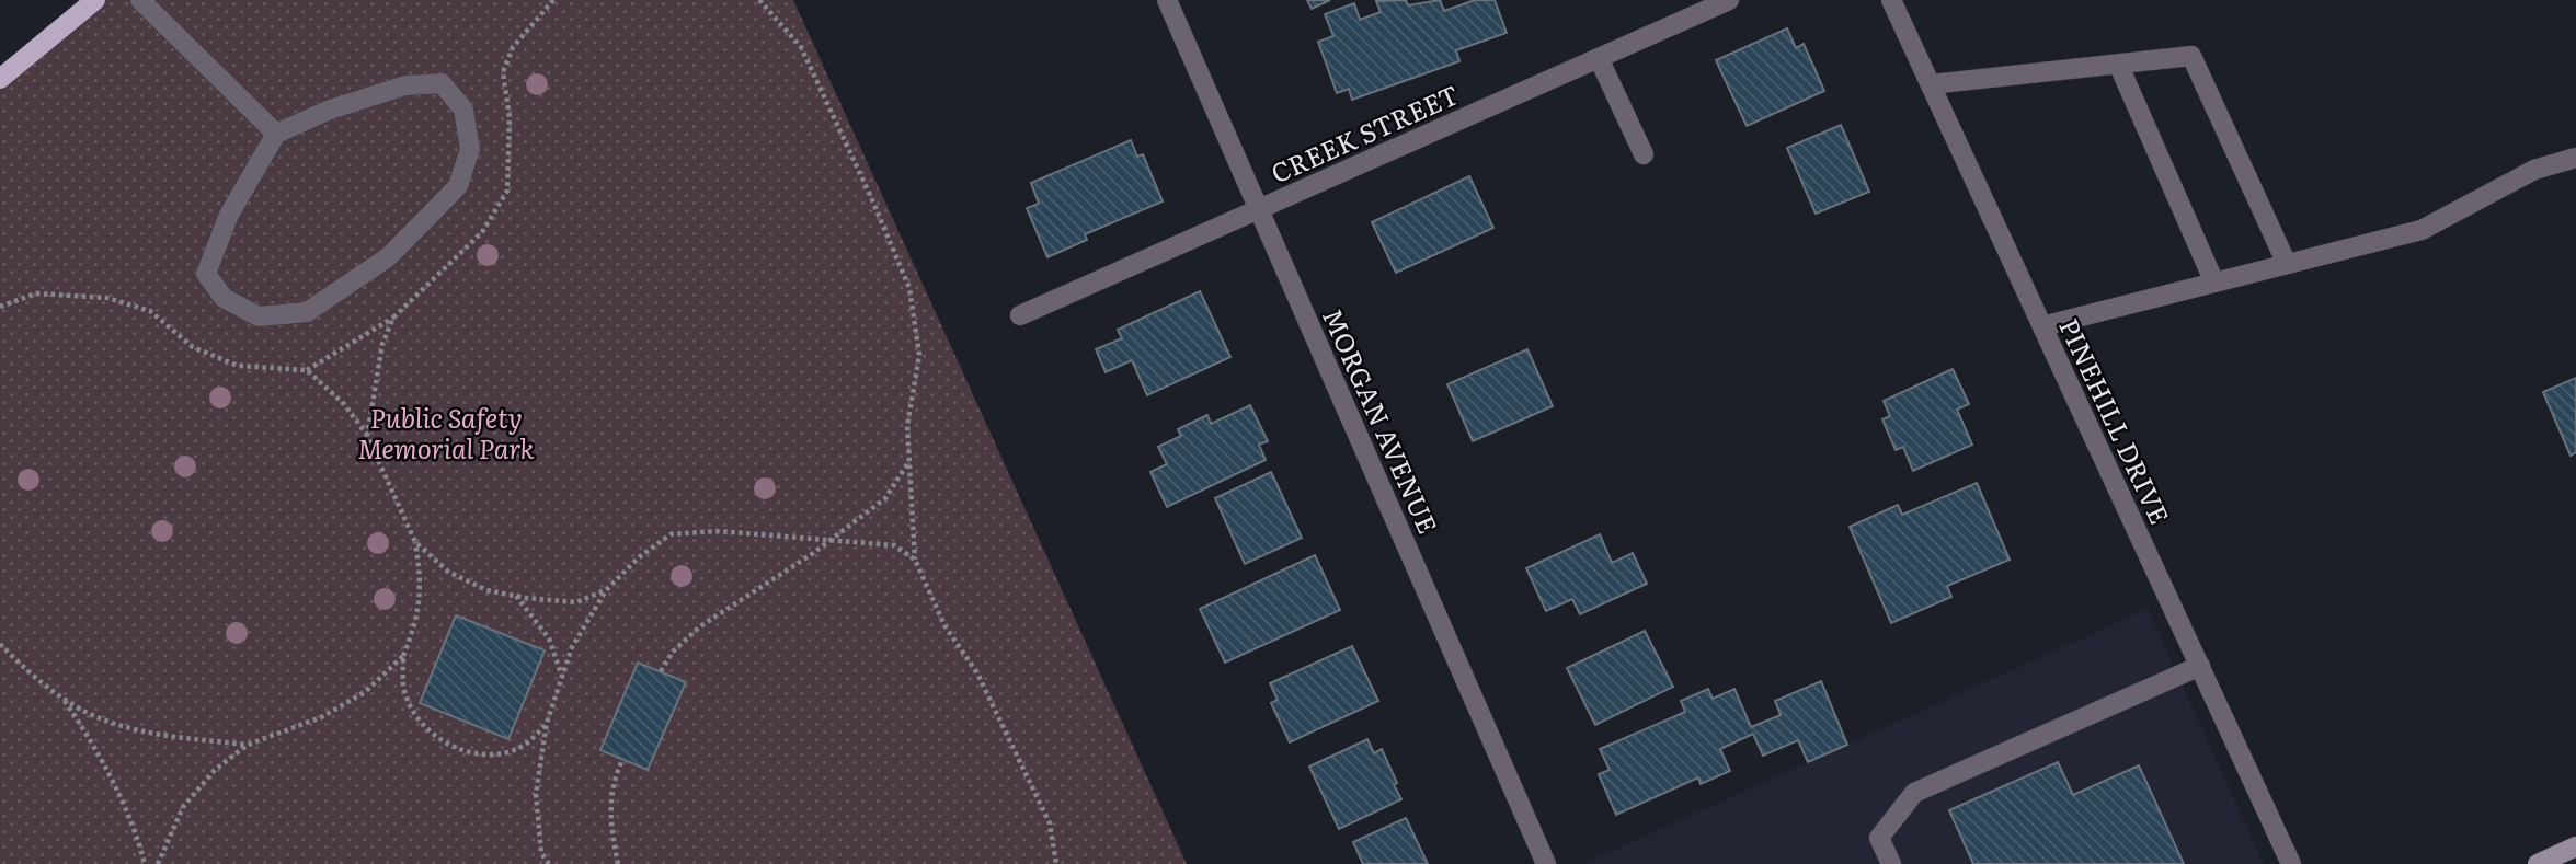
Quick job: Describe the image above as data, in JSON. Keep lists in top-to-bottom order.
{
  "streets": {
    "street": ["CREEK STREET", "MORGAN AVENUE", "PINEHILL DRIVE"]
  },
  "crossings": [
    ["CREEK STREET", "MORGAN AVENUE"]
  ],
  "parks": ["Public Safety Memorial Park"]
}
